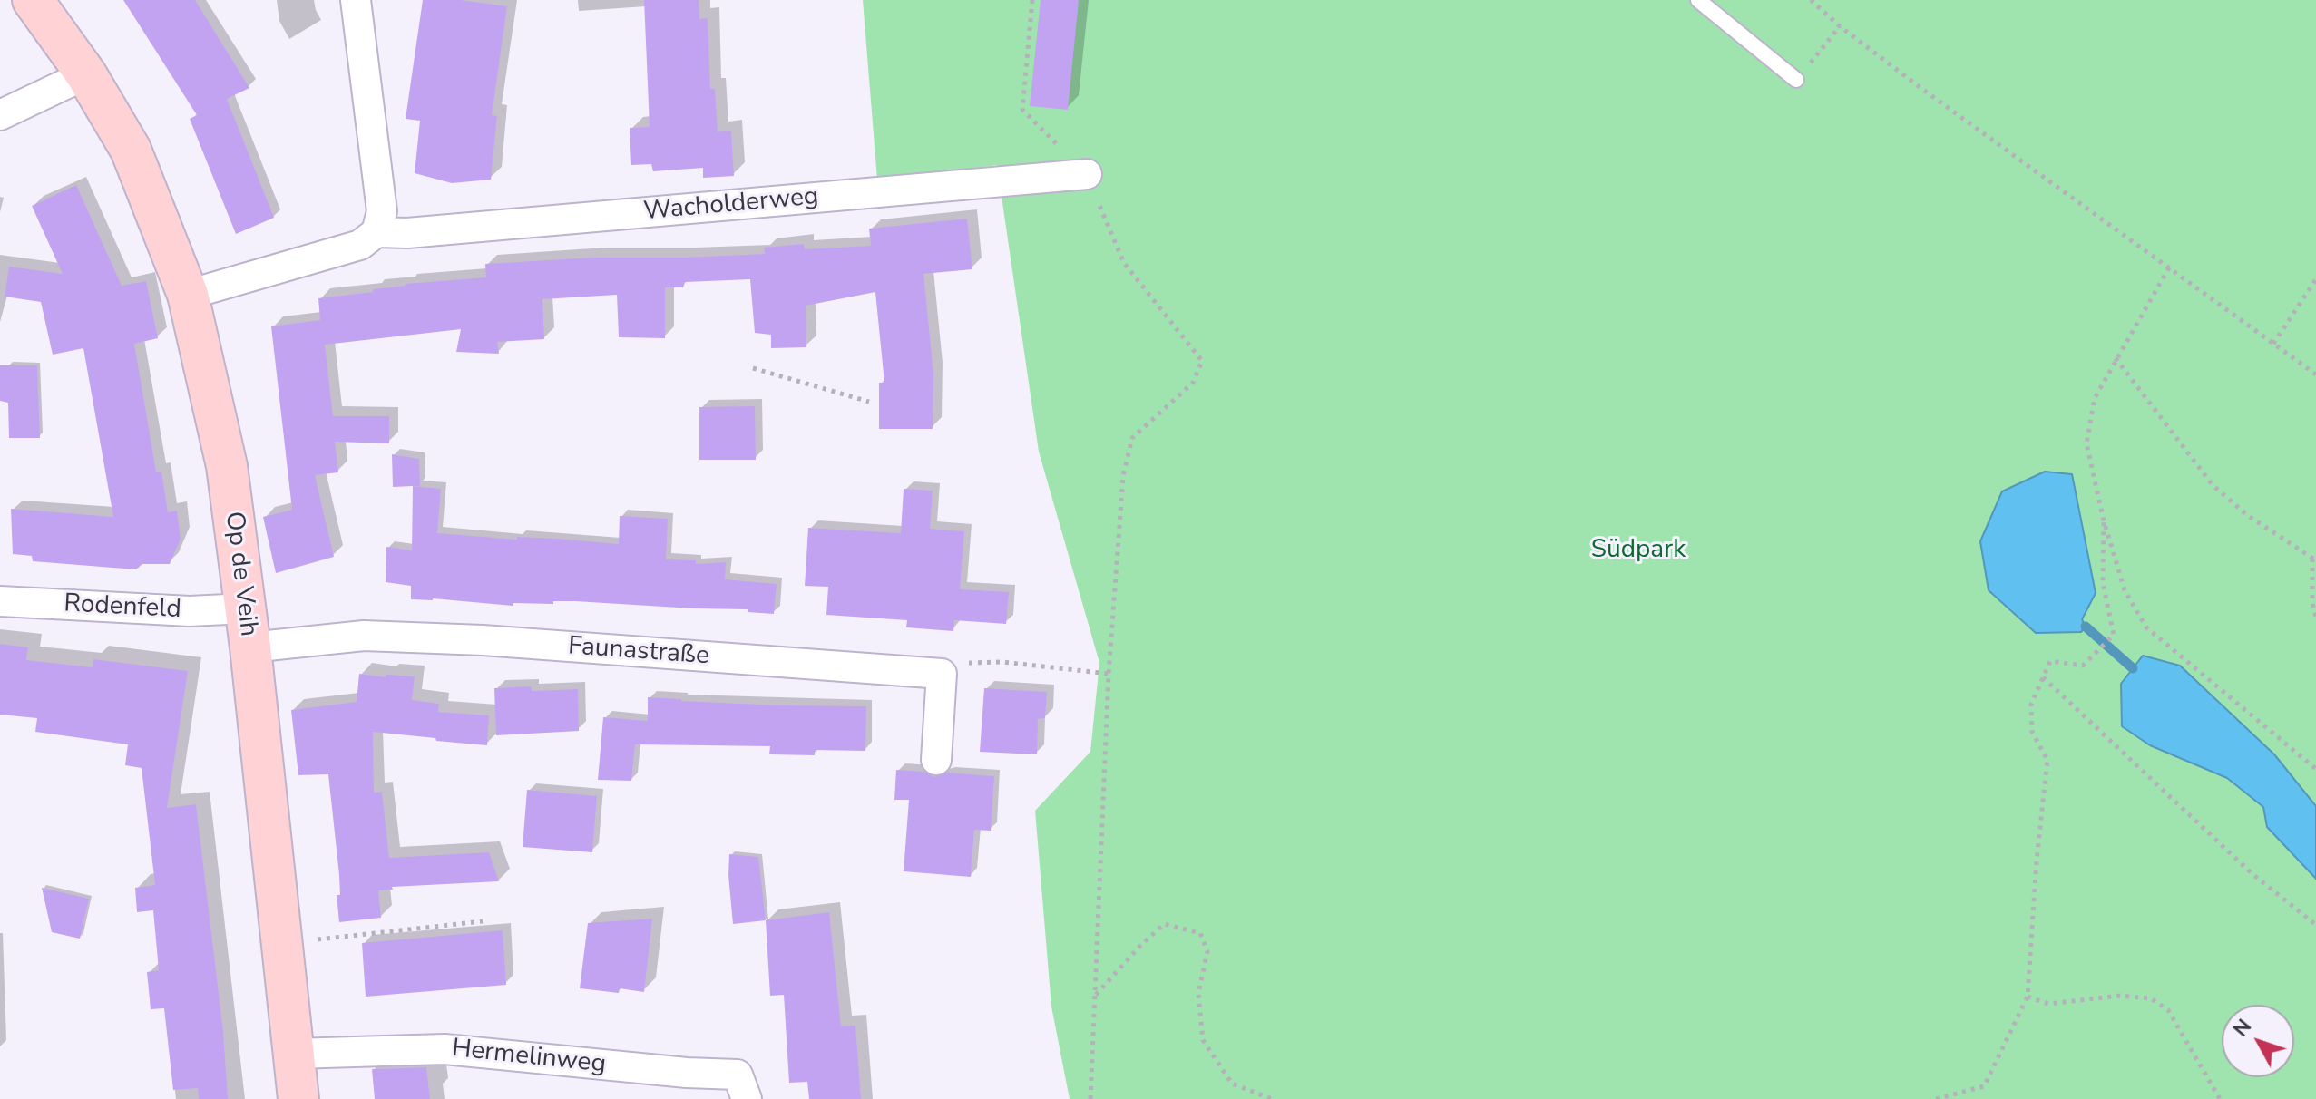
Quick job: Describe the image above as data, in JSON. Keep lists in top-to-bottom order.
{
  "streets": {
    "street": [
      "Wacholderweg",
      "Op de Veih",
      "Rodenfeld",
      "Faunastraße",
      "Hermelinweg"
    ]
  },
  "crossings": [
    ["Wacholderweg", "Op de Veih"],
    ["Op de Veih", "Rodenfeld"],
    ["Op de Veih", "Faunastraße"],
    ["Op de Veih", "Hermelinweg"]
  ],
  "parks": ["Südpark"],
  "north": "top left"
}
